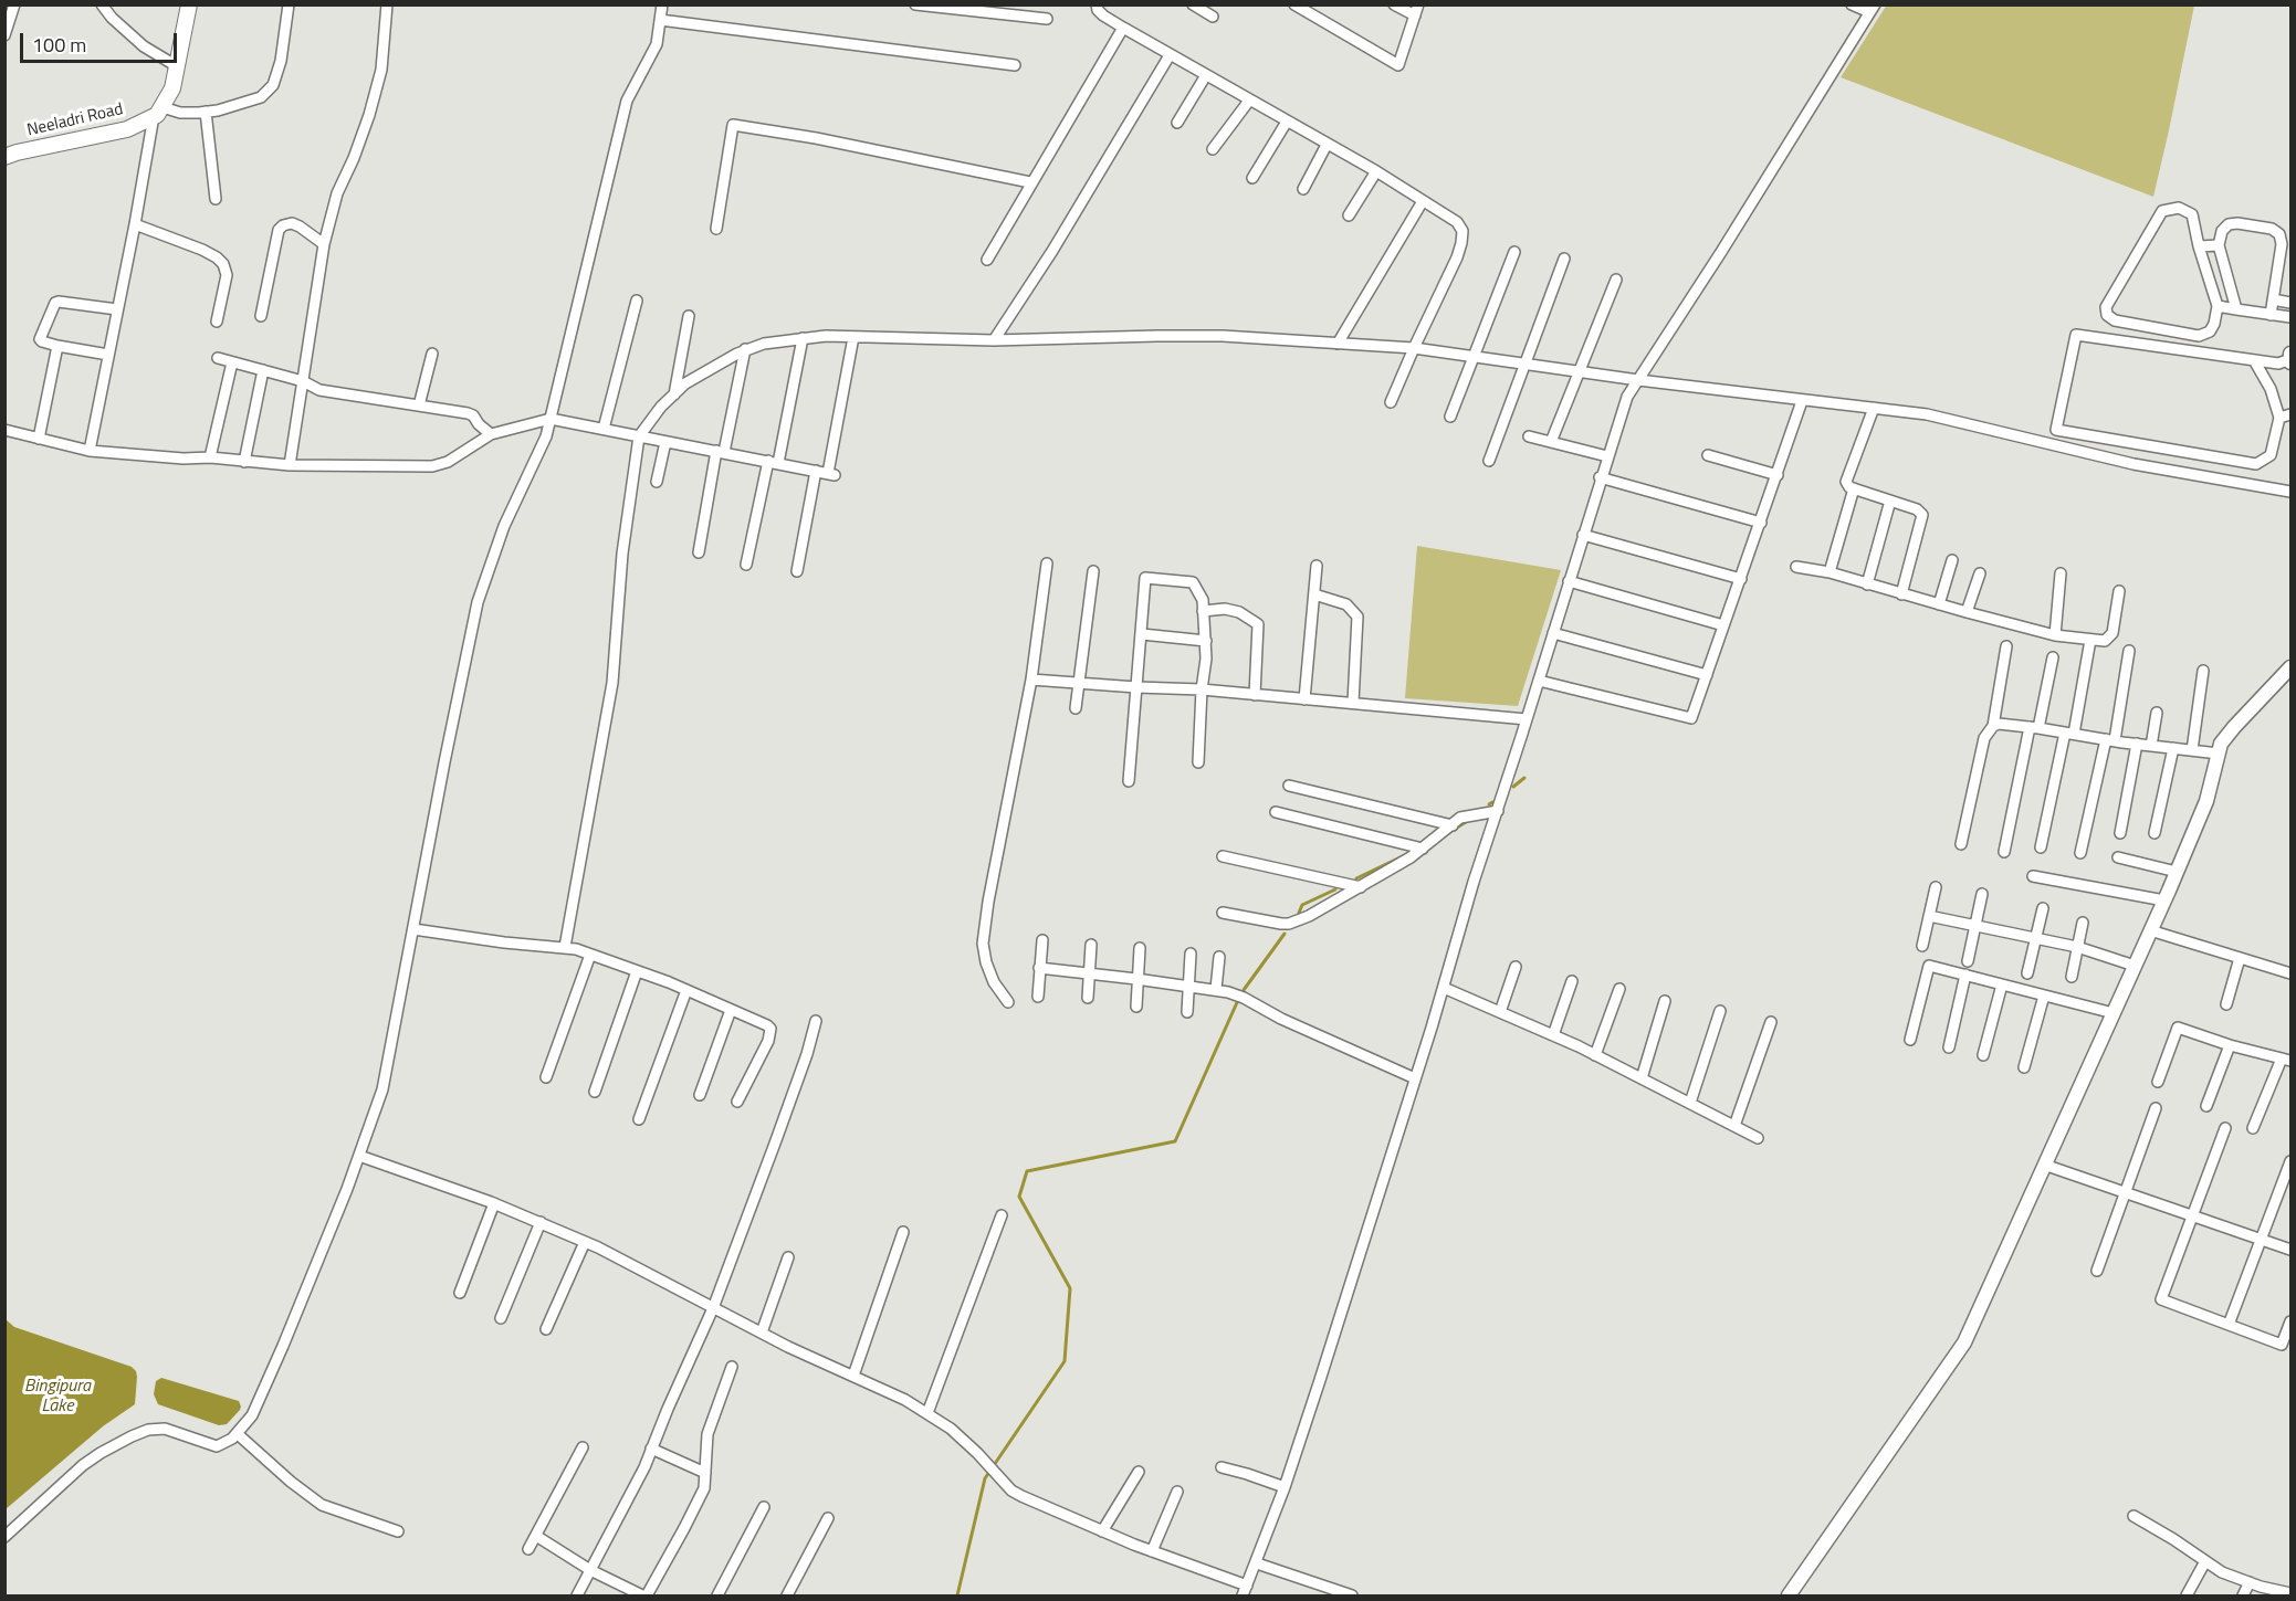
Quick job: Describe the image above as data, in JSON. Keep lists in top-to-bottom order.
{
  "streets": {
    "main road": ["Neeladri Road"]
  },
  "water": ["Bingipura Lake"],
  "scale_bar": "100 m"
}
